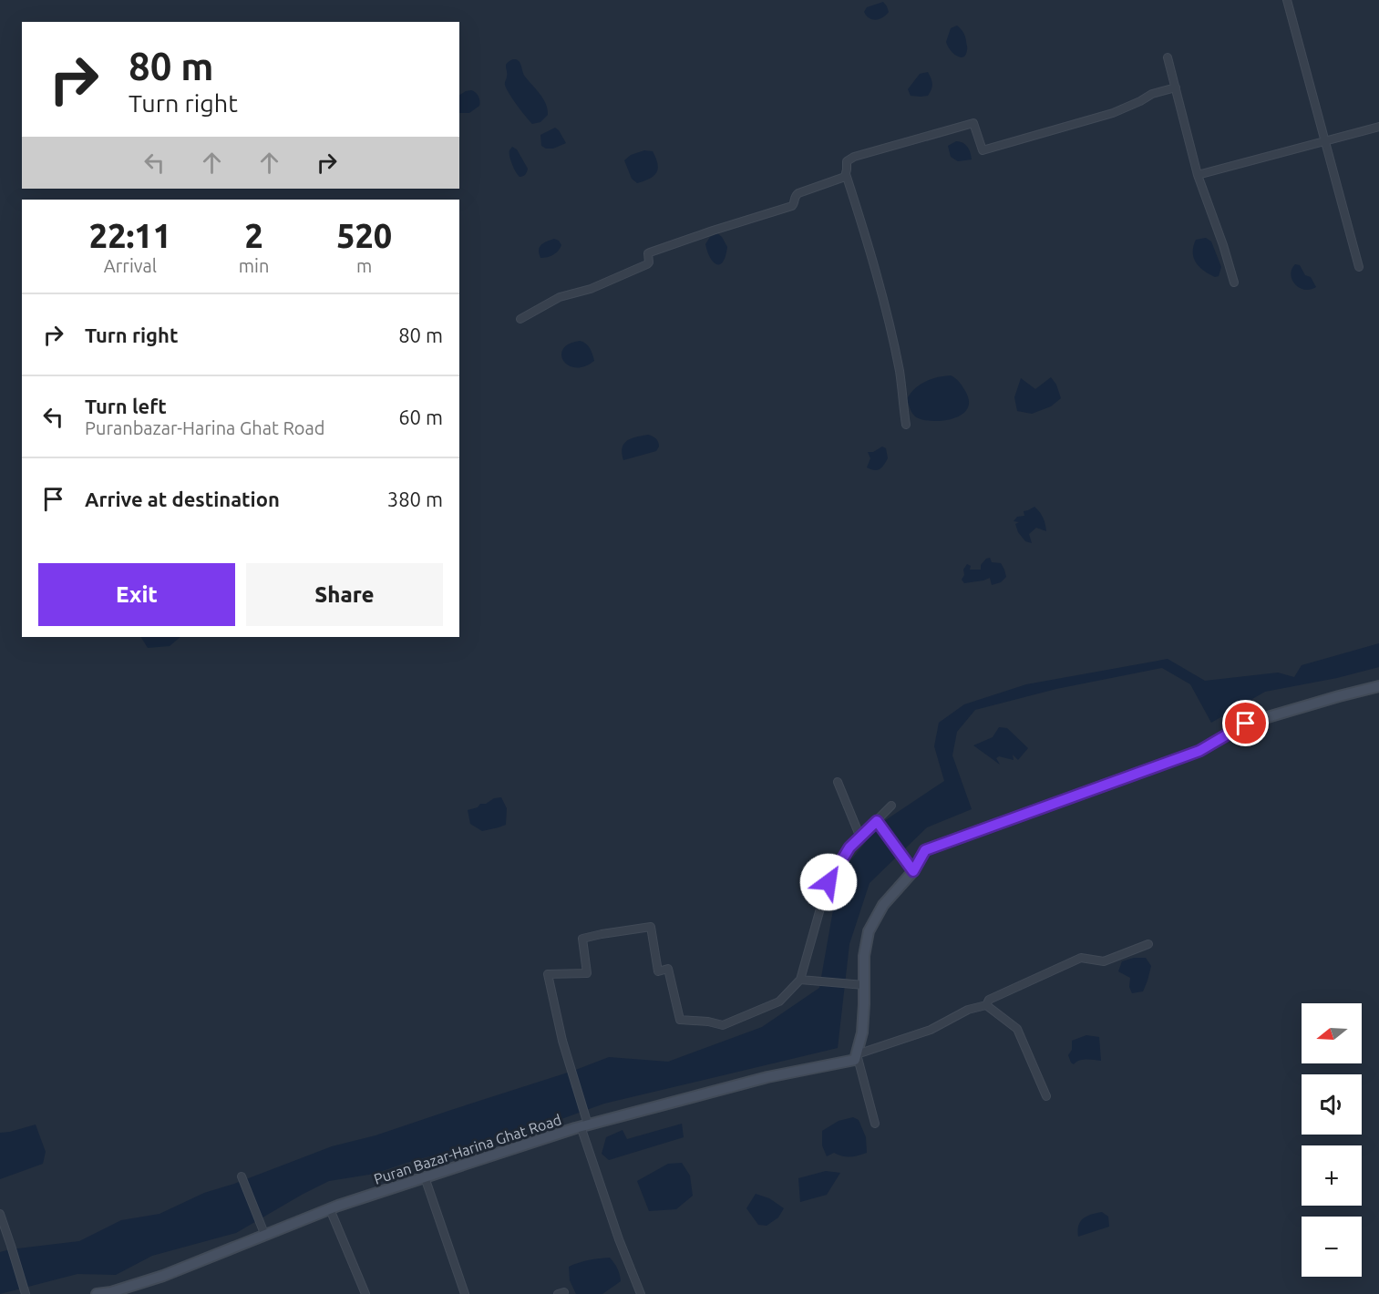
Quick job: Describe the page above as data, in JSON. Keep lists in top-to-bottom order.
{
  "streets": {
    "main road": ["Puran Bazar-Harina Ghat Road"]
  },
  "north": "left",
  "page": {
    "turn": ["80 m", "Turn right"],
    "eta": [
      "22:11",
      "Arrival",
      "2",
      "min",
      "520",
      "m"
    ],
    "list": [
      {
        "name": "Turn right",
        "value": "80 m"
      },
      {
        "name": "Turn left",
        "note": "Puranbazar-Harina Ghat Road",
        "value": "60 m"
      },
      {
        "name": "Arrive at destination",
        "value": "380 m"
      }
    ],
    "buttons": ["Exit", "Share"],
    "map_buttons": ["+", "−"]
  }
}
